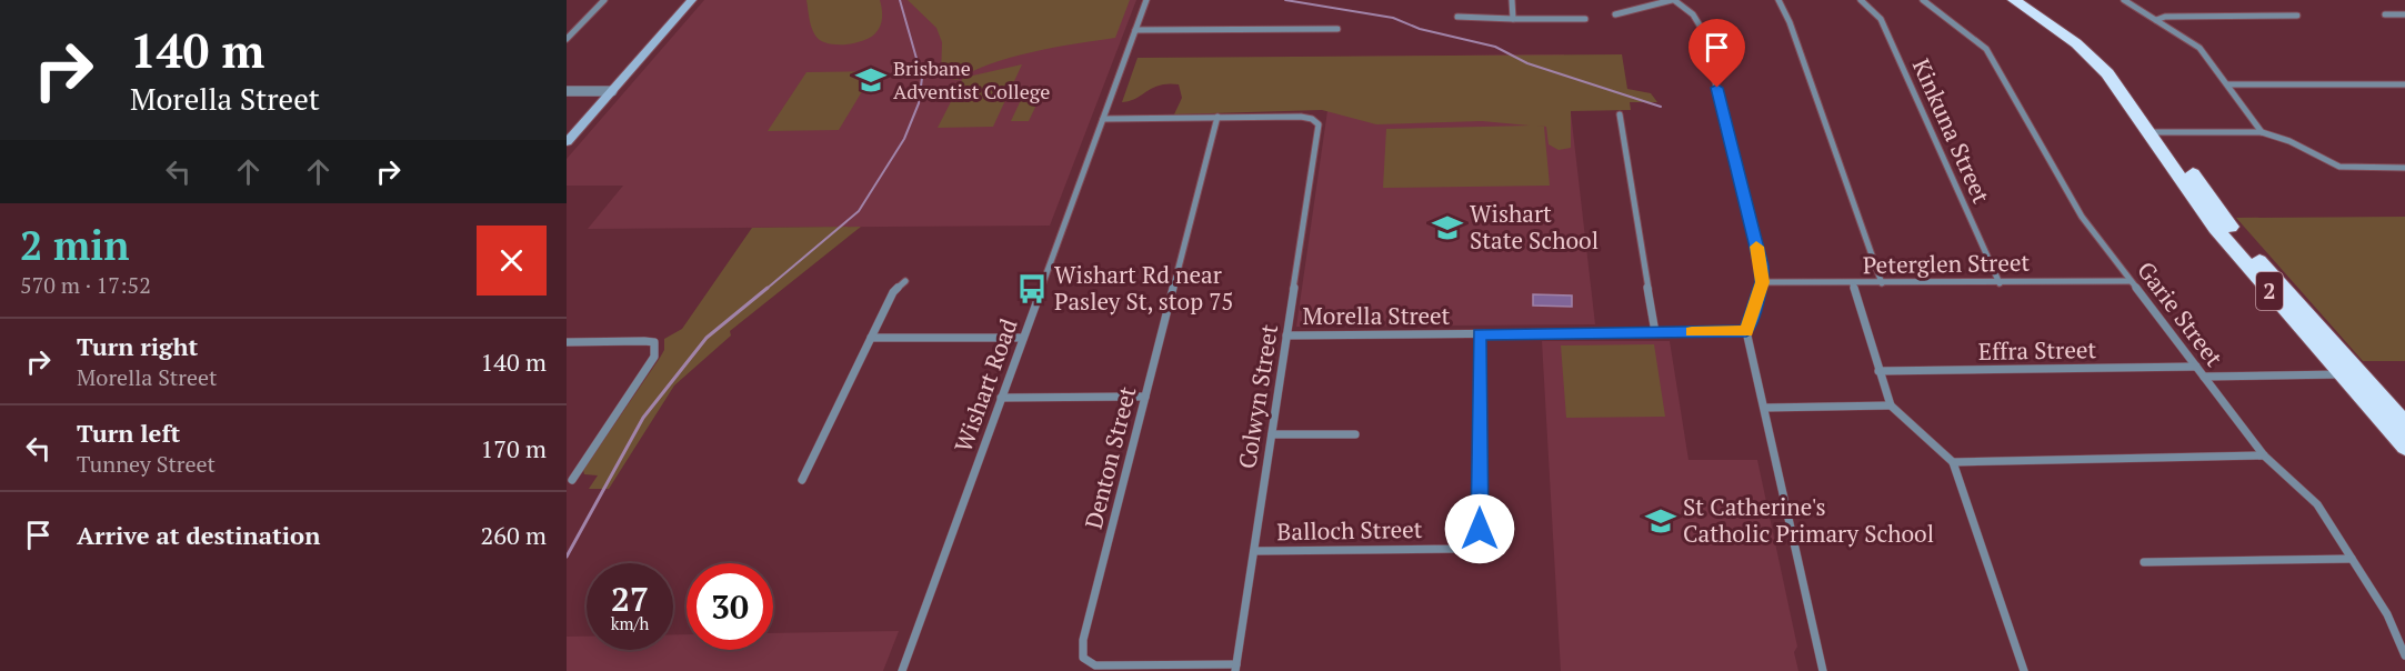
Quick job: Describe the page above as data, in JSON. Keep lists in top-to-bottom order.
{
  "streets": {
    "highway": ["2"],
    "street": [
      "Kinkuna Street",
      "Peterglen Street",
      "Garie Street",
      "Morella Street",
      "Effra Street",
      "Wishart Road",
      "Colwyn Street",
      "Denton Street",
      "Balloch Street"
    ]
  },
  "crossings": [
    ["Kinkuna Street", "Peterglen Street"],
    ["Peterglen Street", "Garie Street"],
    ["Garie Street", "Effra Street"],
    ["Morella Street", "Colwyn Street"],
    ["Morella Street", "Balloch Street"],
    ["Colwyn Street", "Denton Street"],
    ["Colwyn Street", "Balloch Street"]
  ],
  "places": {
    "school or university": ["Brisbane Adventist College", "Wishart State School", "St Catherine's Catholic Primary School"],
    "bus stop": ["Wishart Rd near Pasley St, stop 75"]
  },
  "page": {
    "turn": ["140 m", "Morella Street"],
    "heading": ["2 min", "570 m · 17:52"],
    "list": [
      {
        "name": "Turn right",
        "note": "Morella Street",
        "value": "140 m"
      },
      {
        "name": "Turn left",
        "note": "Tunney Street",
        "value": "170 m"
      },
      {
        "name": "Arrive at destination",
        "value": "260 m"
      }
    ],
    "speed": "27 km/h",
    "limit": "30"
  }
}
